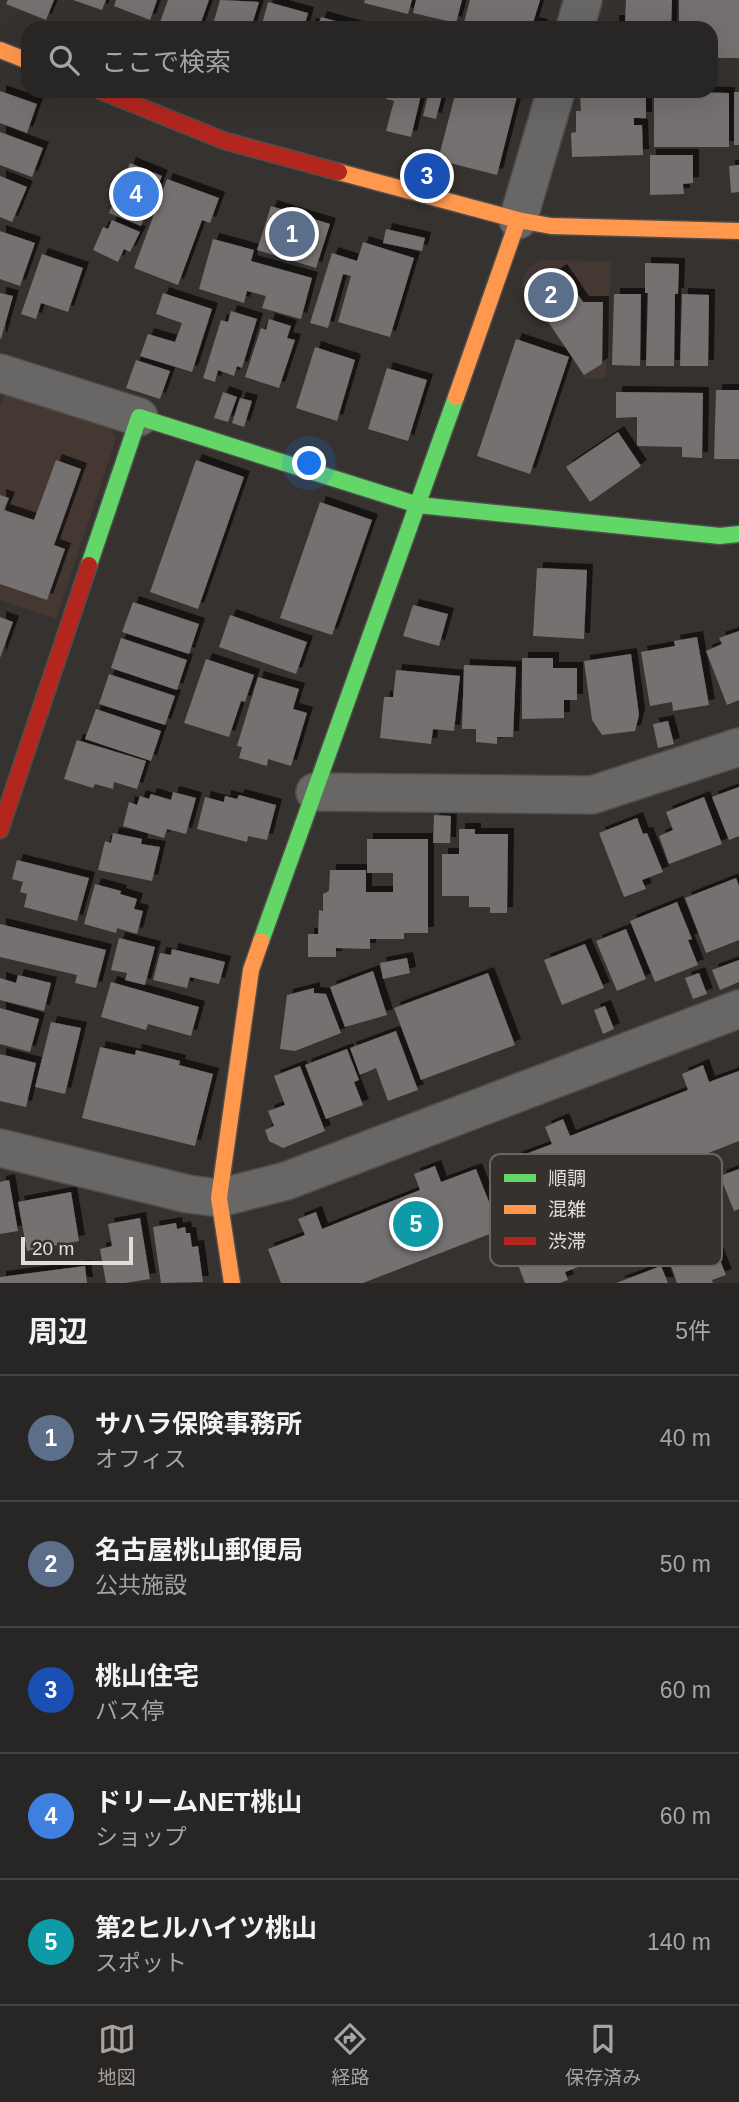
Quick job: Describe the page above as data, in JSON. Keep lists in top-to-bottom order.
{
  "legend": ["順調", "混雑", "渋滞"],
  "scale_bar": "20 m",
  "page": {
    "search": "ここで検索",
    "pins": [
      "3",
      "4",
      "1",
      "2",
      "5"
    ],
    "scale": "20 m",
    "heading": ["周辺", "5件"],
    "list": [
      {
        "mark": "1",
        "name": "サハラ保険事務所",
        "note": "オフィス",
        "value": "40 m"
      },
      {
        "mark": "2",
        "name": "名古屋桃山郵便局",
        "note": "公共施設",
        "value": "50 m"
      },
      {
        "mark": "3",
        "name": "桃山住宅",
        "note": "バス停",
        "value": "60 m"
      },
      {
        "mark": "4",
        "name": "ドリームNET桃山",
        "note": "ショップ",
        "value": "60 m"
      },
      {
        "mark": "5",
        "name": "第2ヒルハイツ桃山",
        "note": "スポット",
        "value": "140 m"
      }
    ],
    "nav": ["地図", "経路", "保存済み"]
  }
}
